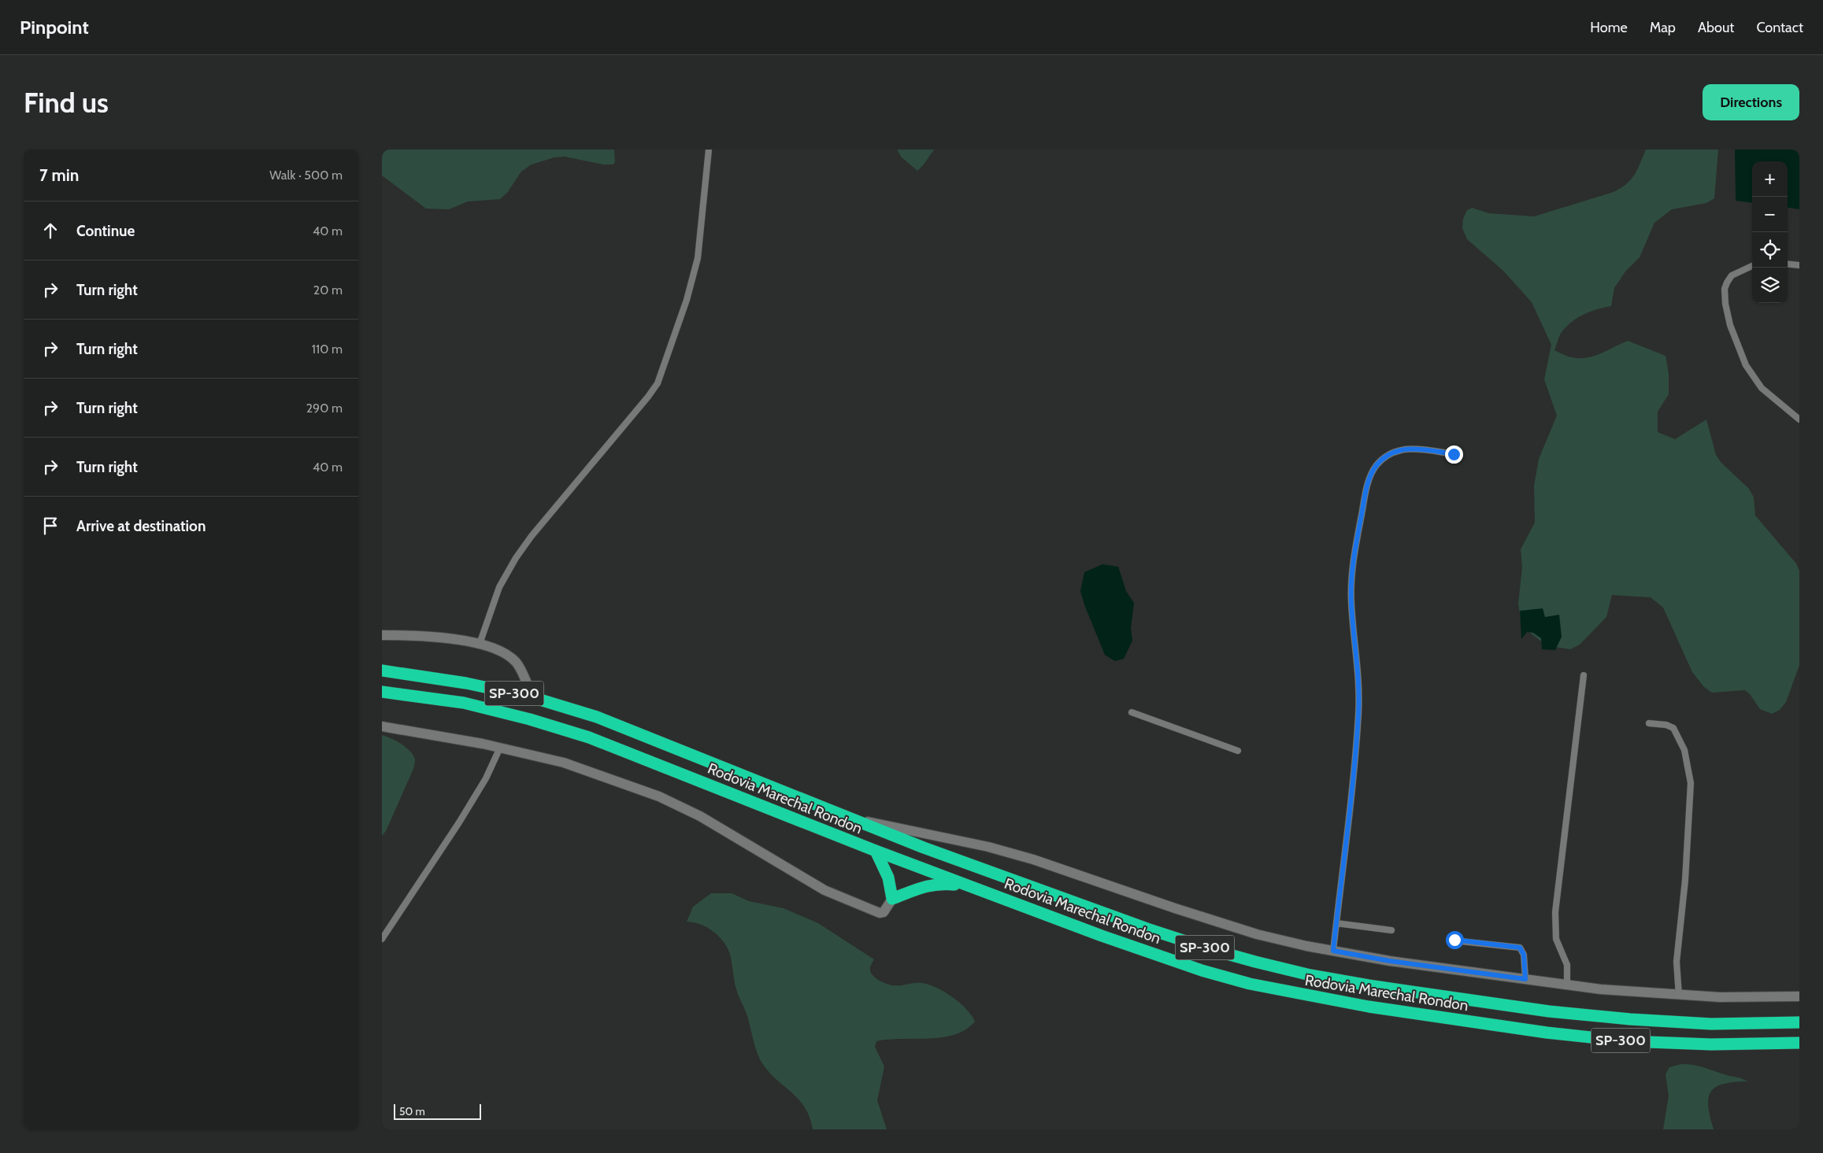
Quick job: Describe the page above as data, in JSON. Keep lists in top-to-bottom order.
{
  "streets": {
    "highway": ["SP-300", "Rodovia Marechal Rondon"]
  },
  "scale_bar": "50 m",
  "page": {
    "header": "Pinpoint",
    "nav": [
      "Home",
      "Map",
      "About",
      "Contact"
    ],
    "buttons": "Directions",
    "title": "Find us",
    "heading": ["7 min", "Walk · 500 m"],
    "map_buttons": ["+", "−"],
    "list": [
      ["Continue", "40 m"],
      ["Turn right", "20 m"],
      ["Turn right", "110 m"],
      ["Turn right", "290 m"],
      ["Turn right", "40 m"],
      "Arrive at destination"
    ],
    "scale": "50 m"
  }
}
